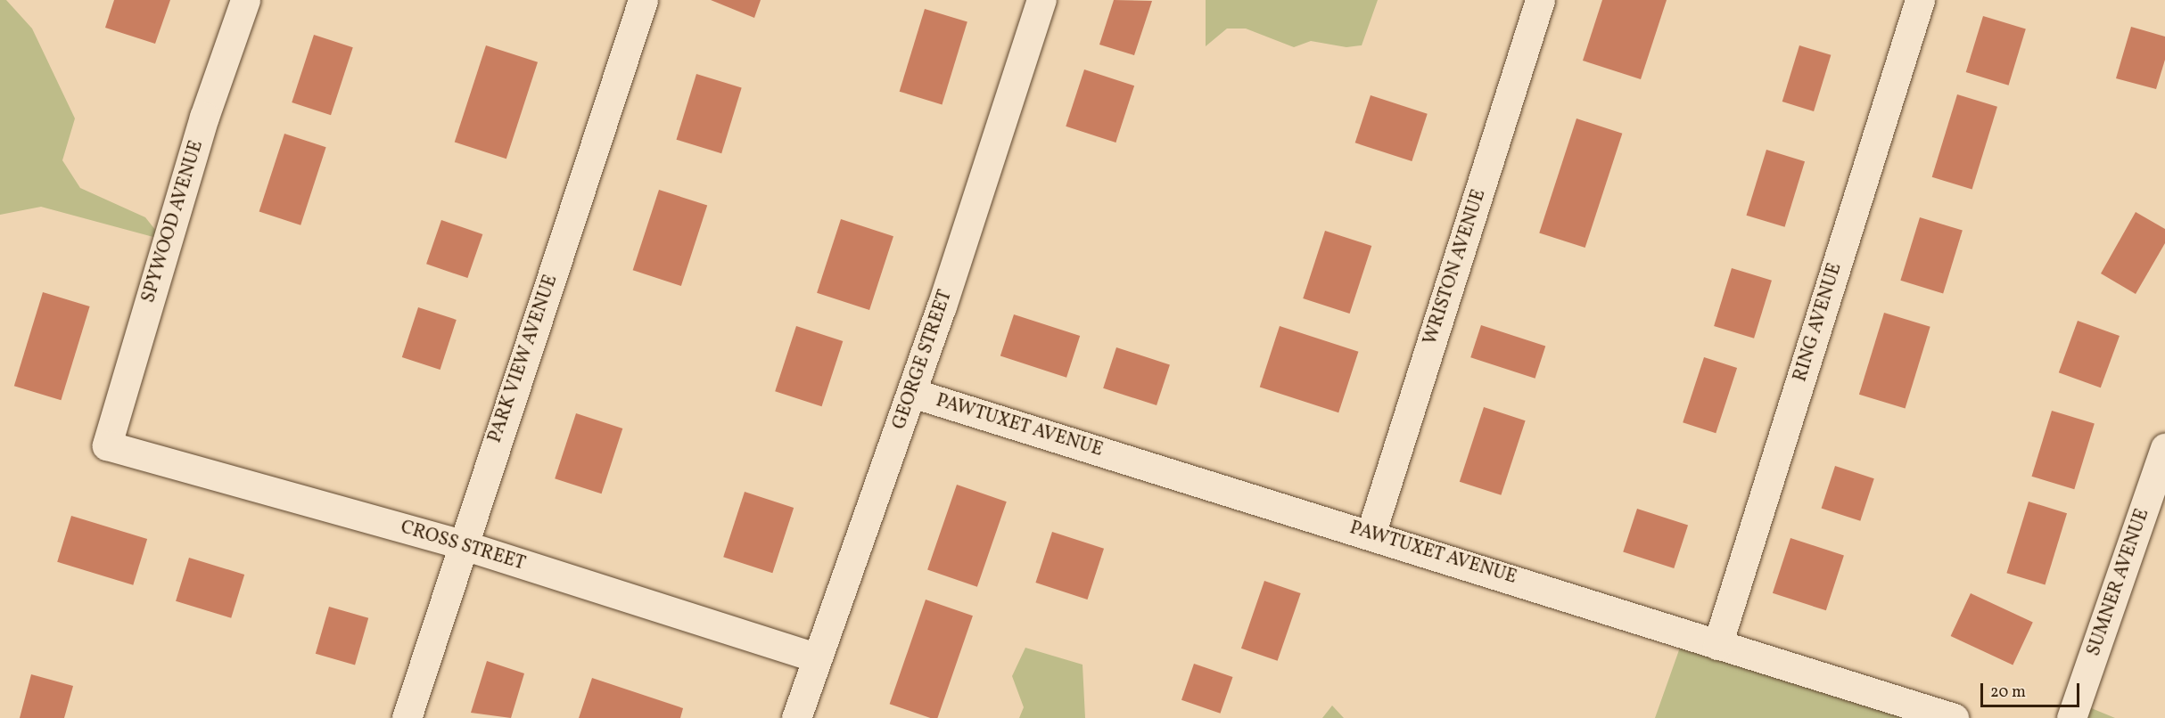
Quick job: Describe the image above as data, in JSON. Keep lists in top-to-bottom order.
{
  "streets": {
    "street": [
      "SPYWOOD AVENUE",
      "WRISTON AVENUE",
      "RING AVENUE",
      "PARK VIEW AVENUE",
      "GEORGE STREET",
      "PAWTUXET AVENUE",
      "CROSS STREET",
      "SUMNER AVENUE"
    ]
  },
  "crossings": [
    ["SPYWOOD AVENUE", "CROSS STREET"],
    ["WRISTON AVENUE", "PAWTUXET AVENUE"],
    ["RING AVENUE", "PAWTUXET AVENUE"],
    ["PARK VIEW AVENUE", "CROSS STREET"],
    ["GEORGE STREET", "PAWTUXET AVENUE"],
    ["GEORGE STREET", "CROSS STREET"]
  ],
  "scale_bar": "20 m"
}
